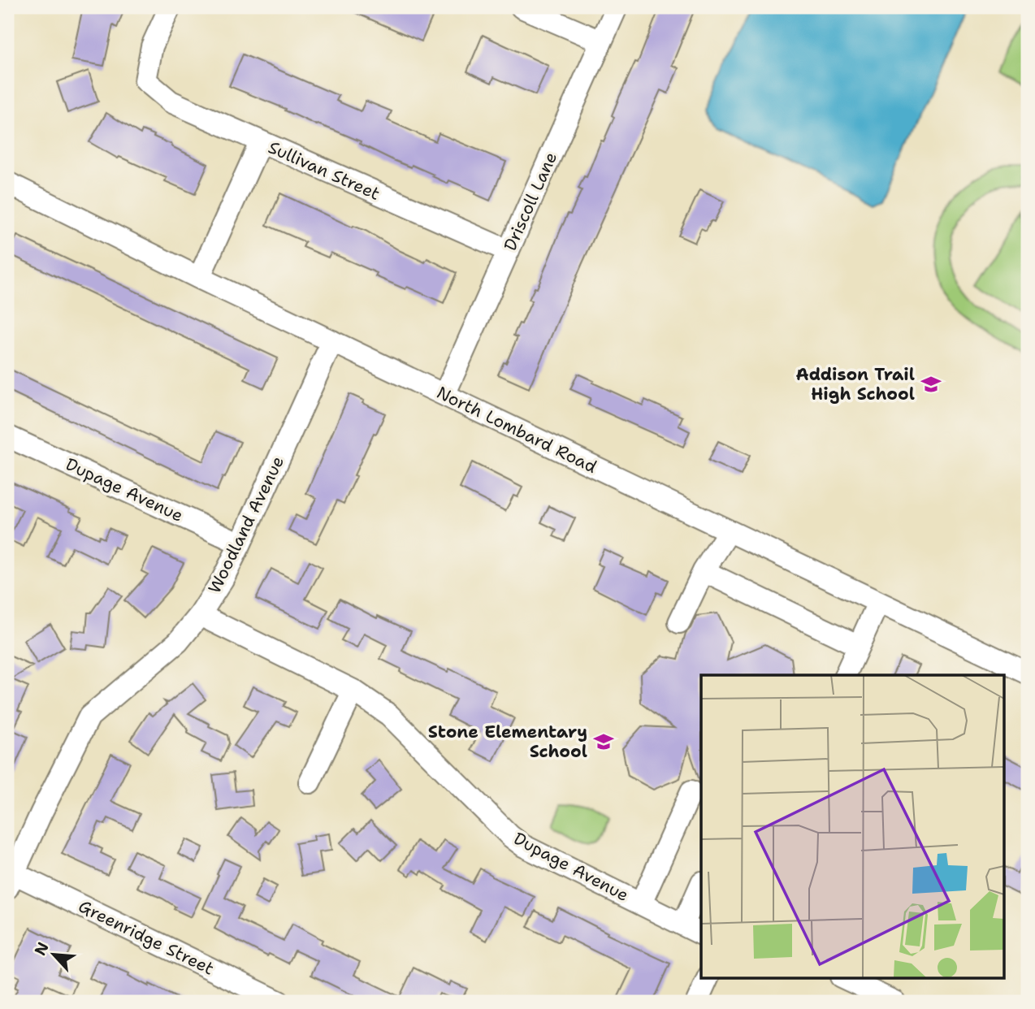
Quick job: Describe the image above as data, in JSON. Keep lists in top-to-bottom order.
{
  "streets": {
    "street": [
      "Sullivan Street",
      "Driscoll Lane",
      "North Lombard Road",
      "Dupage Avenue",
      "Woodland Avenue",
      "Greenridge Street"
    ]
  },
  "crossings": [
    ["Sullivan Street", "Driscoll Lane"],
    ["Driscoll Lane", "North Lombard Road"],
    ["North Lombard Road", "Woodland Avenue"],
    ["Dupage Avenue", "Woodland Avenue"],
    ["Woodland Avenue", "Greenridge Street"]
  ],
  "places": {
    "school or university": ["Addison Trail High School", "Stone Elementary School"]
  },
  "north": "top left"
}
